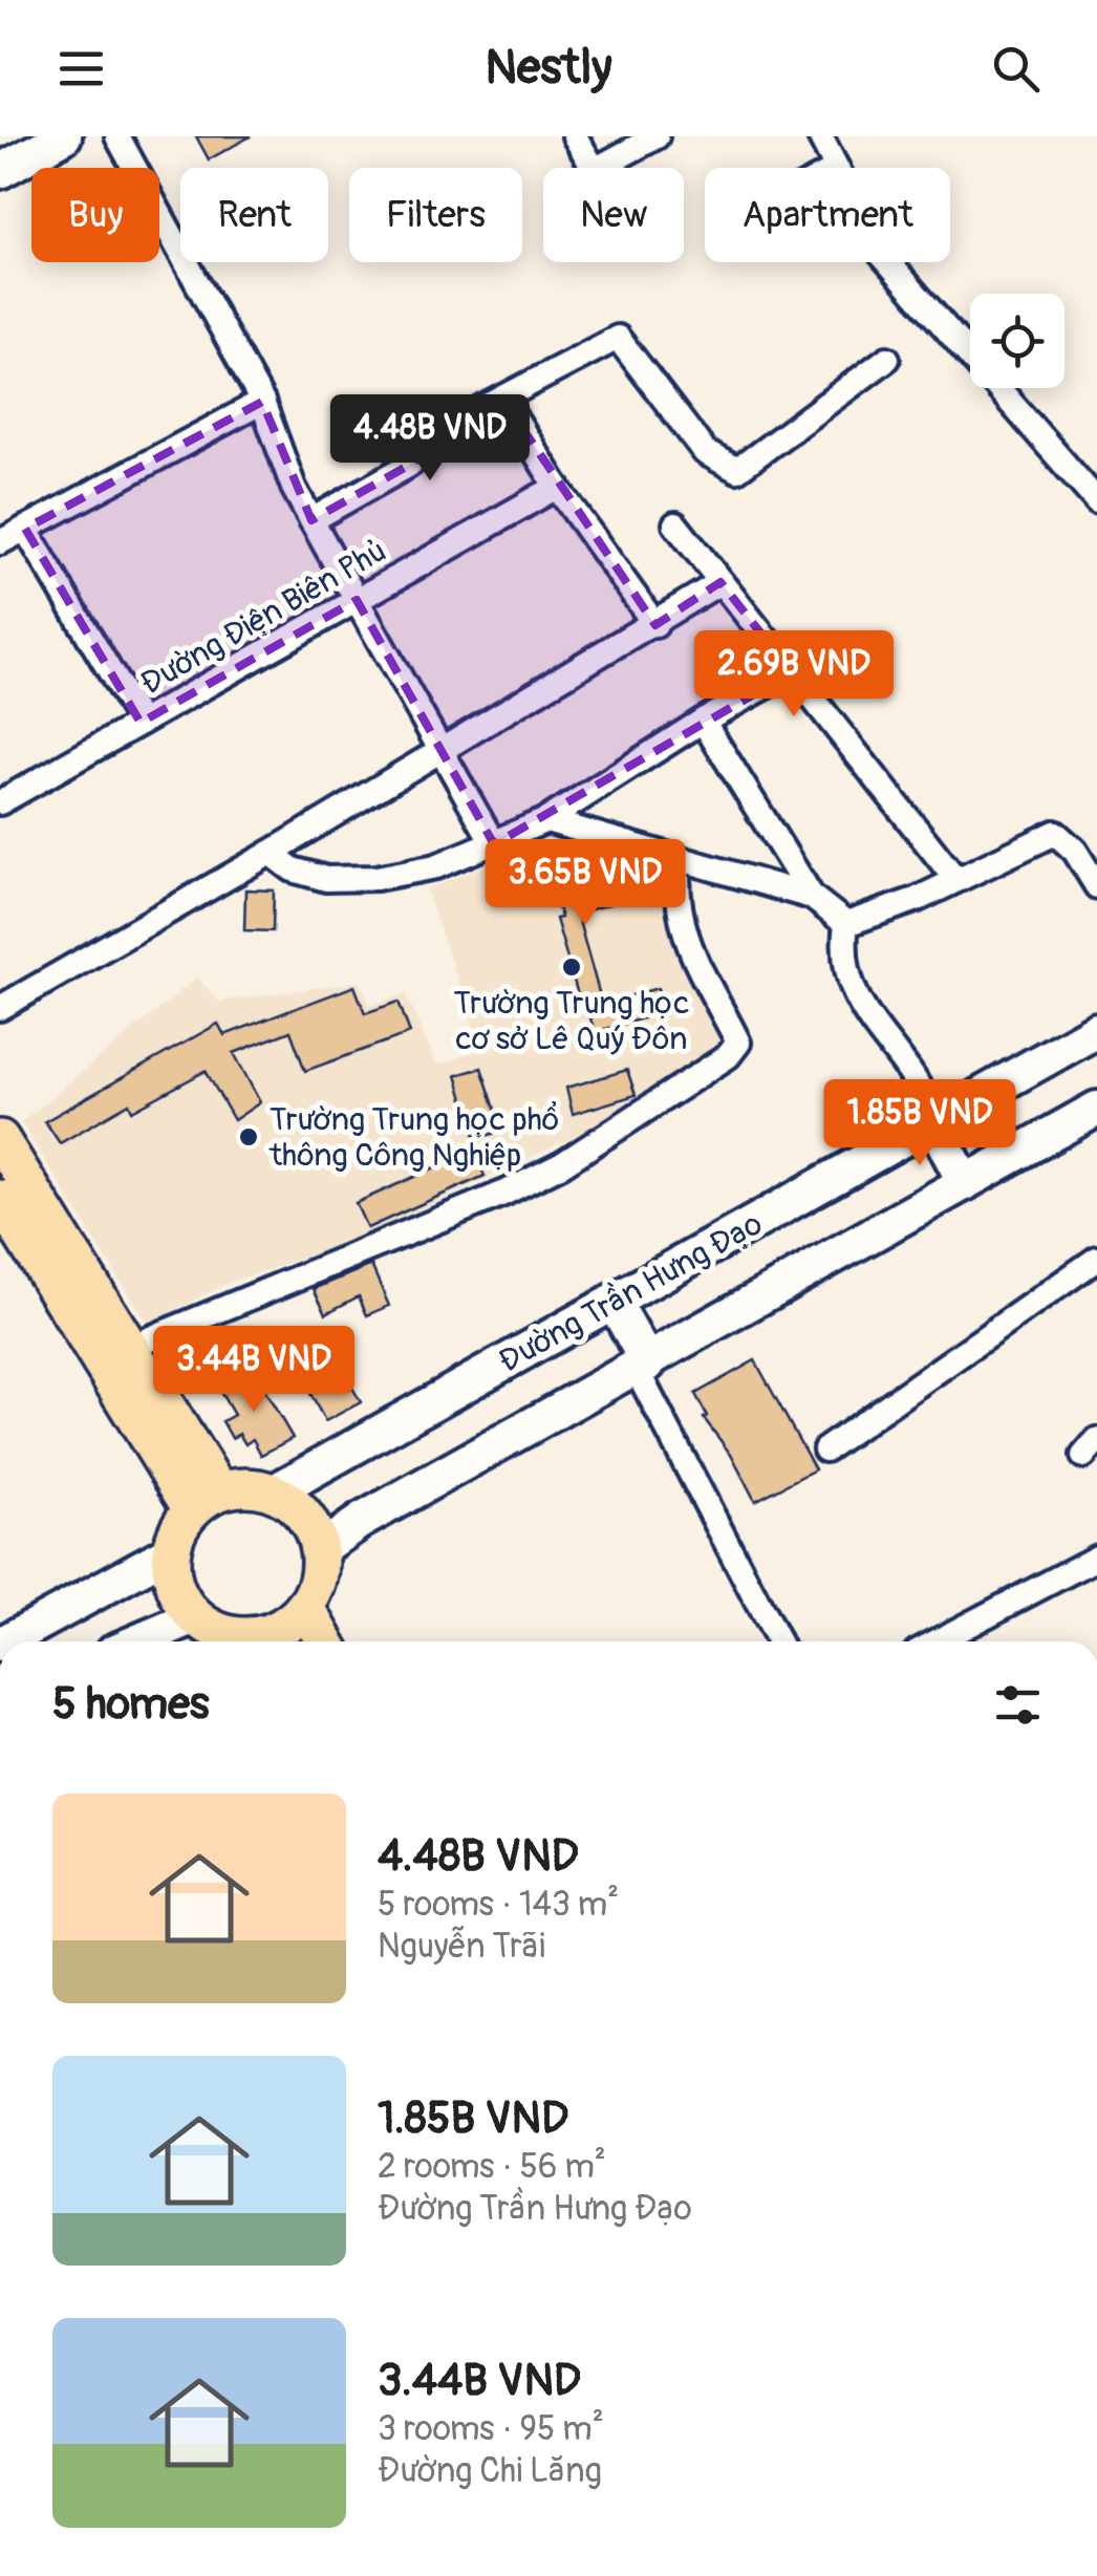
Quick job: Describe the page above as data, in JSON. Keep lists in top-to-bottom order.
{
  "streets": {
    "main road": ["Đường Trần Hưng Đạo"],
    "street": ["Đường Điện Biên Phủ"]
  },
  "places": ["Trường Trung học cơ sở Lê Quý Đôn", "Trường Trung học phổ thông Công Nghiệp"],
  "page": {
    "header": "Nestly",
    "chip": [
      "Buy",
      "Rent",
      "Filters",
      "New",
      "Apartment"
    ],
    "price": [
      "4.48B VND",
      "2.69B VND",
      "3.65B VND",
      "1.85B VND",
      "3.44B VND"
    ],
    "heading": "5 homes",
    "list": [
      {
        "name": "4.48B VND",
        "note": "5 rooms · 143 m² · Nguyễn Trãi"
      },
      {
        "name": "1.85B VND",
        "note": "2 rooms · 56 m² · Đường Trần Hưng Đạo"
      },
      {
        "name": "3.44B VND",
        "note": "3 rooms · 95 m² · Đường Chi Lăng"
      }
    ]
  }
}
